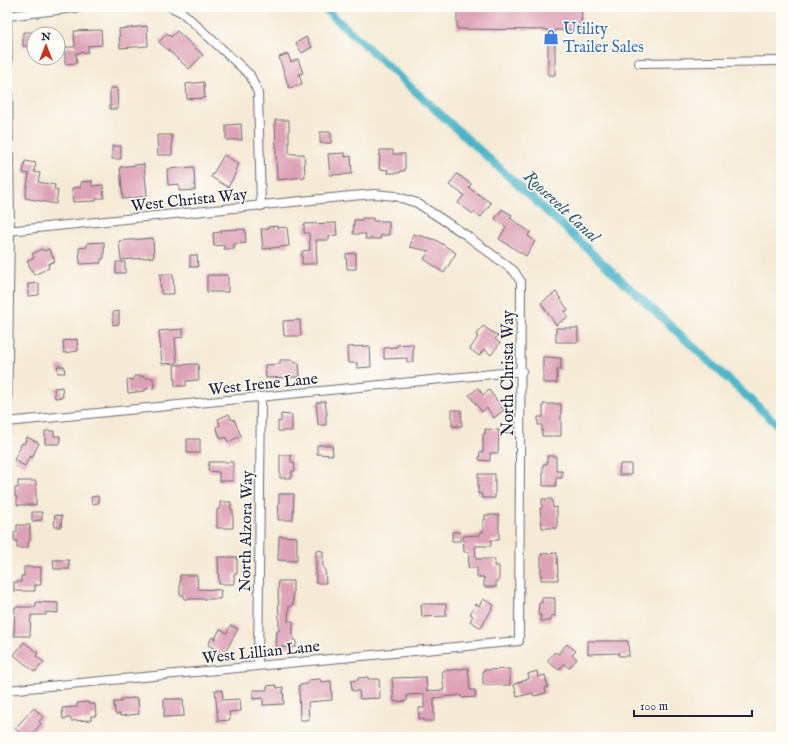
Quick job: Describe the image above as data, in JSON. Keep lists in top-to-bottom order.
{
  "streets": {
    "street": [
      "West Christa Way",
      "North Christa Way",
      "West Irene Lane",
      "North Alzora Way",
      "West Lillian Lane"
    ]
  },
  "crossings": [
    ["West Christa Way", "North Christa Way"],
    ["North Christa Way", "West Irene Lane"],
    ["North Christa Way", "West Lillian Lane"],
    ["West Irene Lane", "North Alzora Way"],
    ["North Alzora Way", "West Lillian Lane"]
  ],
  "water": ["Roosevelt Canal"],
  "places": {
    "shop": ["Utility Trailer Sales"]
  },
  "scale_bar": "100 m",
  "north": "top"
}
